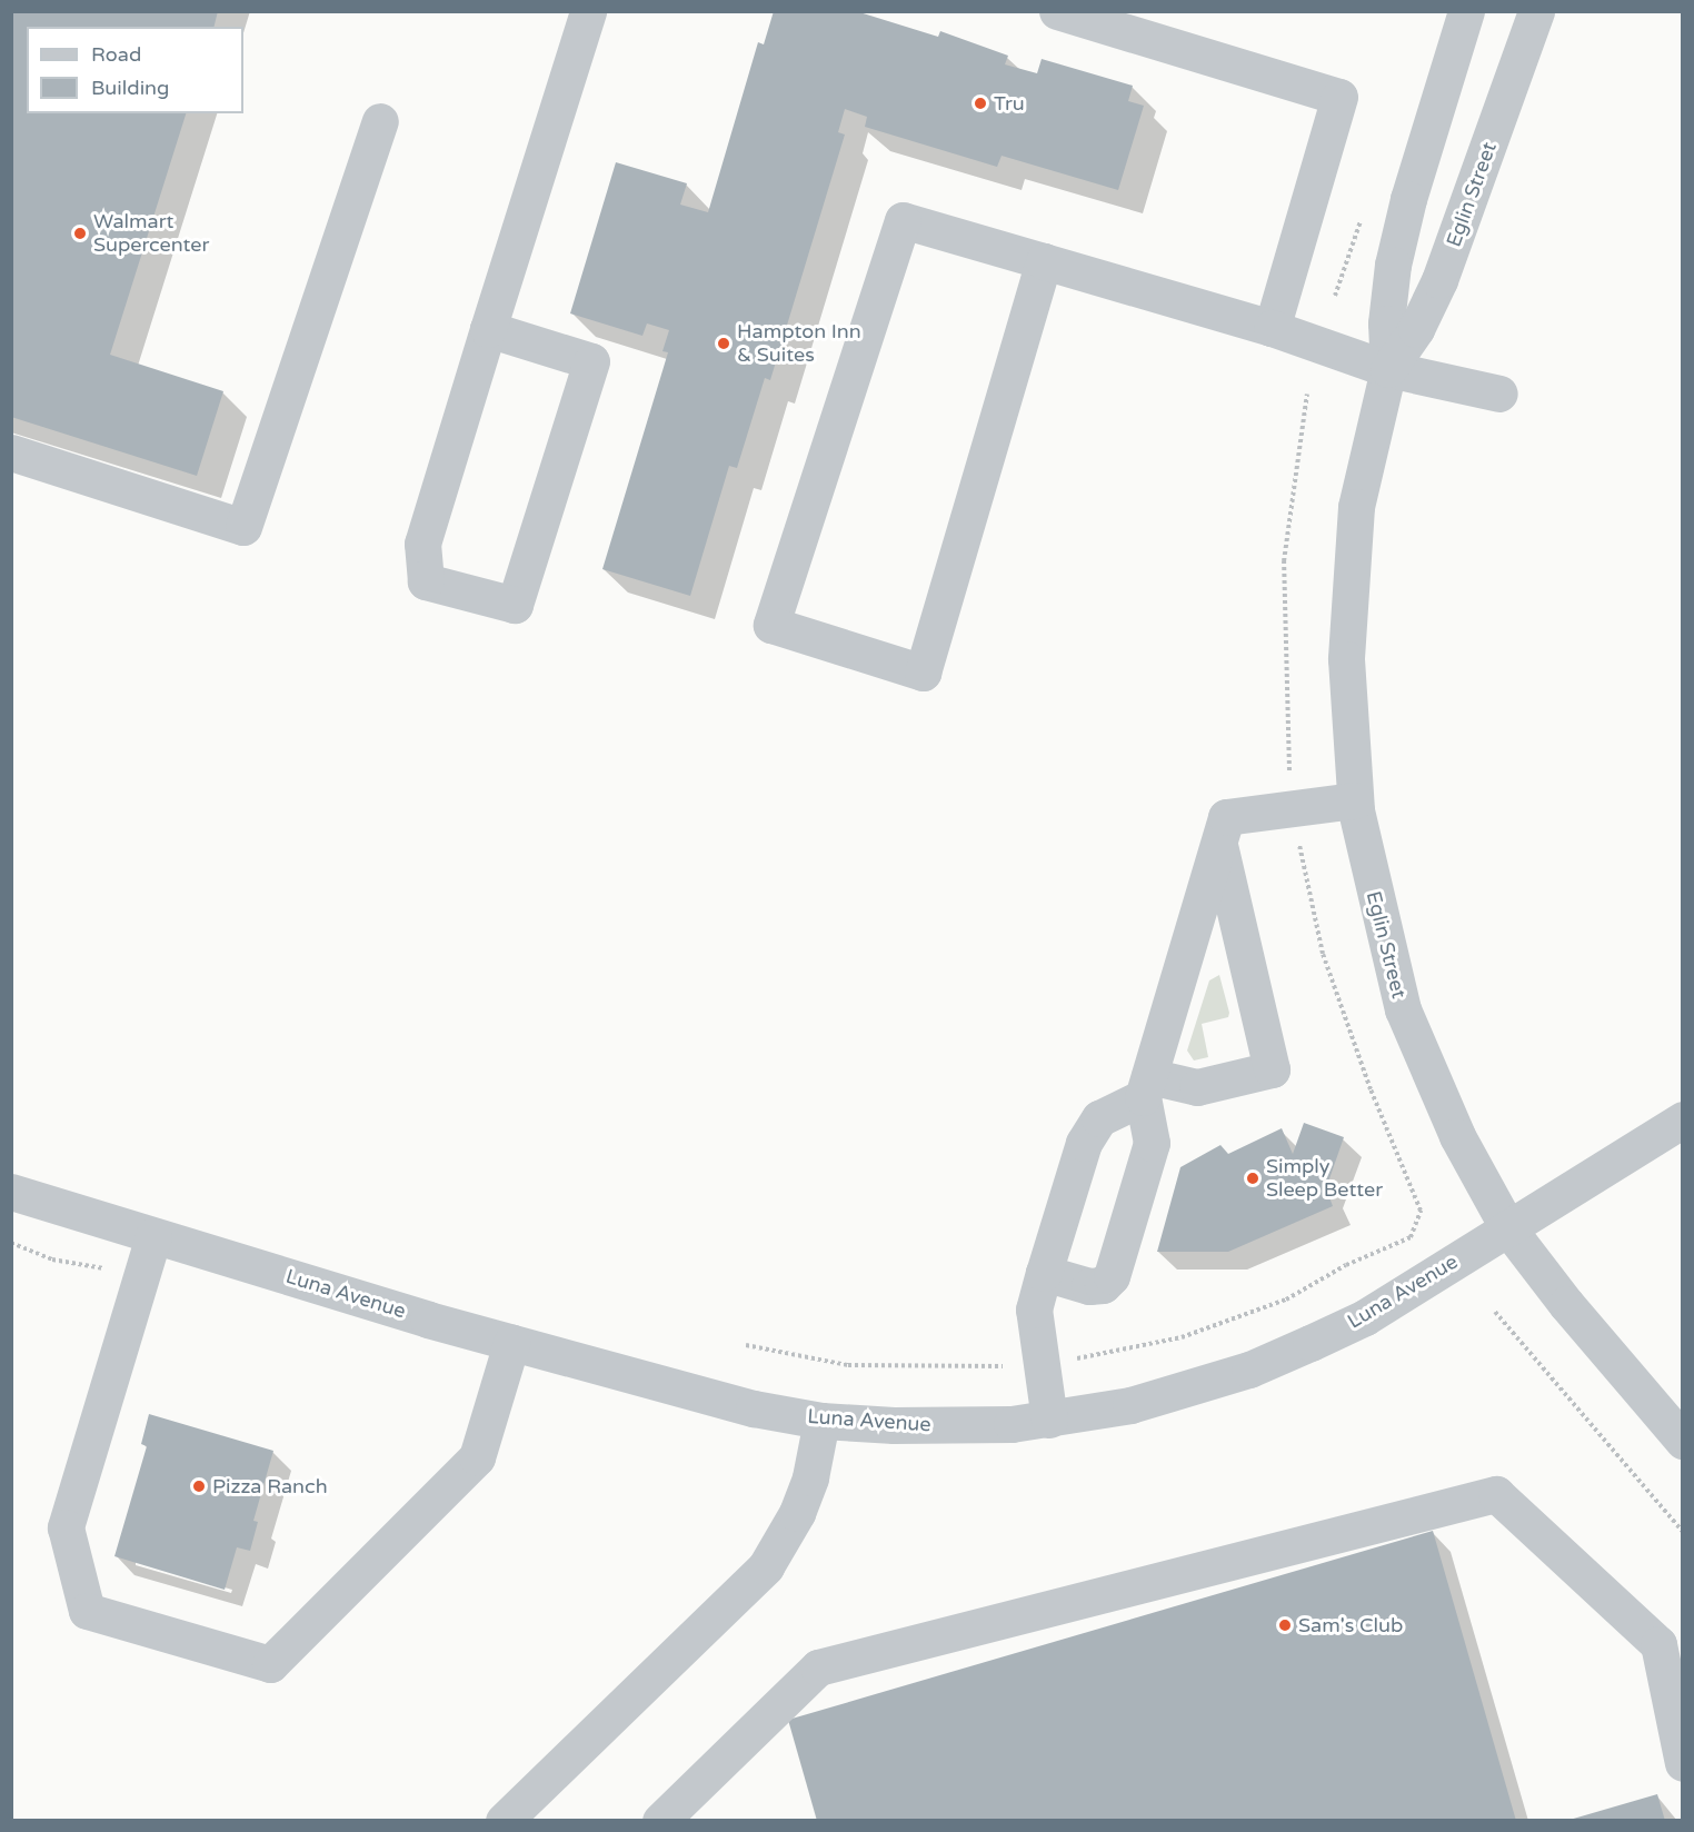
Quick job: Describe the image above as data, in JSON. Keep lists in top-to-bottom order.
{
  "streets": {
    "street": ["Eglin Street", "Luna Avenue"]
  },
  "crossings": [
    ["Eglin Street", "Luna Avenue"]
  ],
  "places": [
    "Tru",
    "Walmart Supercenter",
    "Hampton Inn & Suites",
    "Simply Sleep Better",
    "Pizza Ranch",
    "Sam's Club"
  ],
  "legend": ["Road", "Building"]
}
